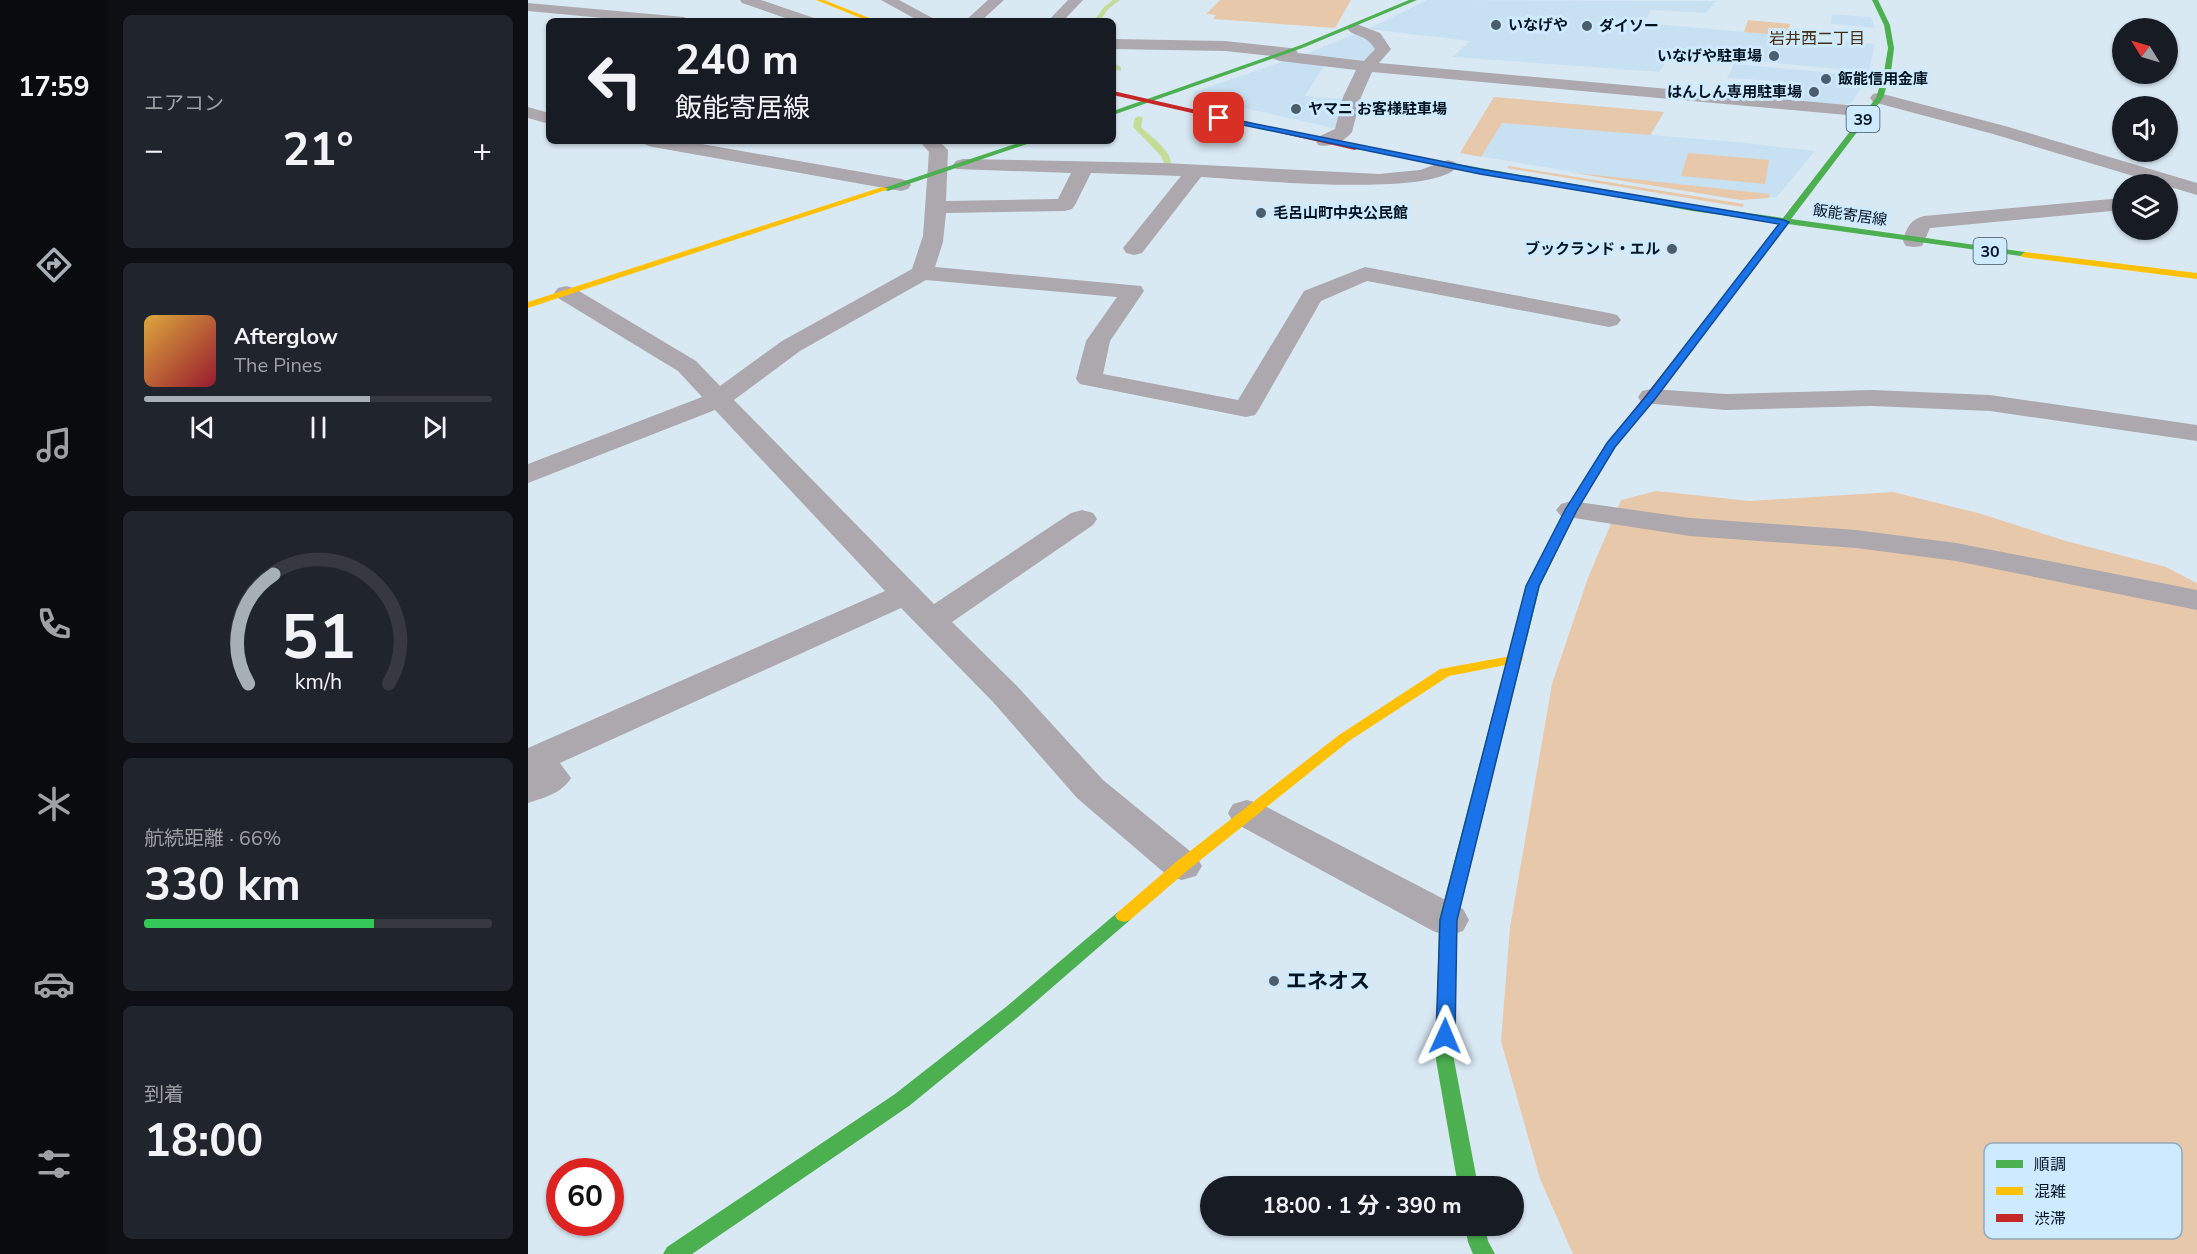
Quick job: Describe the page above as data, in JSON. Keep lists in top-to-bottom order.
{
  "streets": {
    "main road": ["39", "飯能寄居線", "30"]
  },
  "crossings": [
    ["39", "飯能寄居線"]
  ],
  "districts": ["岩井西二丁目"],
  "places": [
    "いなげや",
    "ダイソー",
    "いなげや駐車場",
    "飯能信用金庫",
    "はんしん専用駐車場",
    "ヤマニ お客様駐車場",
    "毛呂山町中央公民館",
    "ブックランド・エル",
    "エネオス"
  ],
  "legend": ["順調", "混雑", "渋滞"],
  "north": "top left",
  "page": {
    "tabs": "17:59",
    "tile": [
      "エアコン",
      ["航続距離 · 66%", "330 km"],
      ["到着", "18:00"]
    ],
    "turn": ["240 m", "飯能寄居線"],
    "heat": ["−", "21°", "+"],
    "song": ["Afterglow", "The Pines"],
    "limit": "60",
    "trip": "18:00 · 1 分 · 390 m",
    "gauge": ["51", "km/h"]
  }
}
